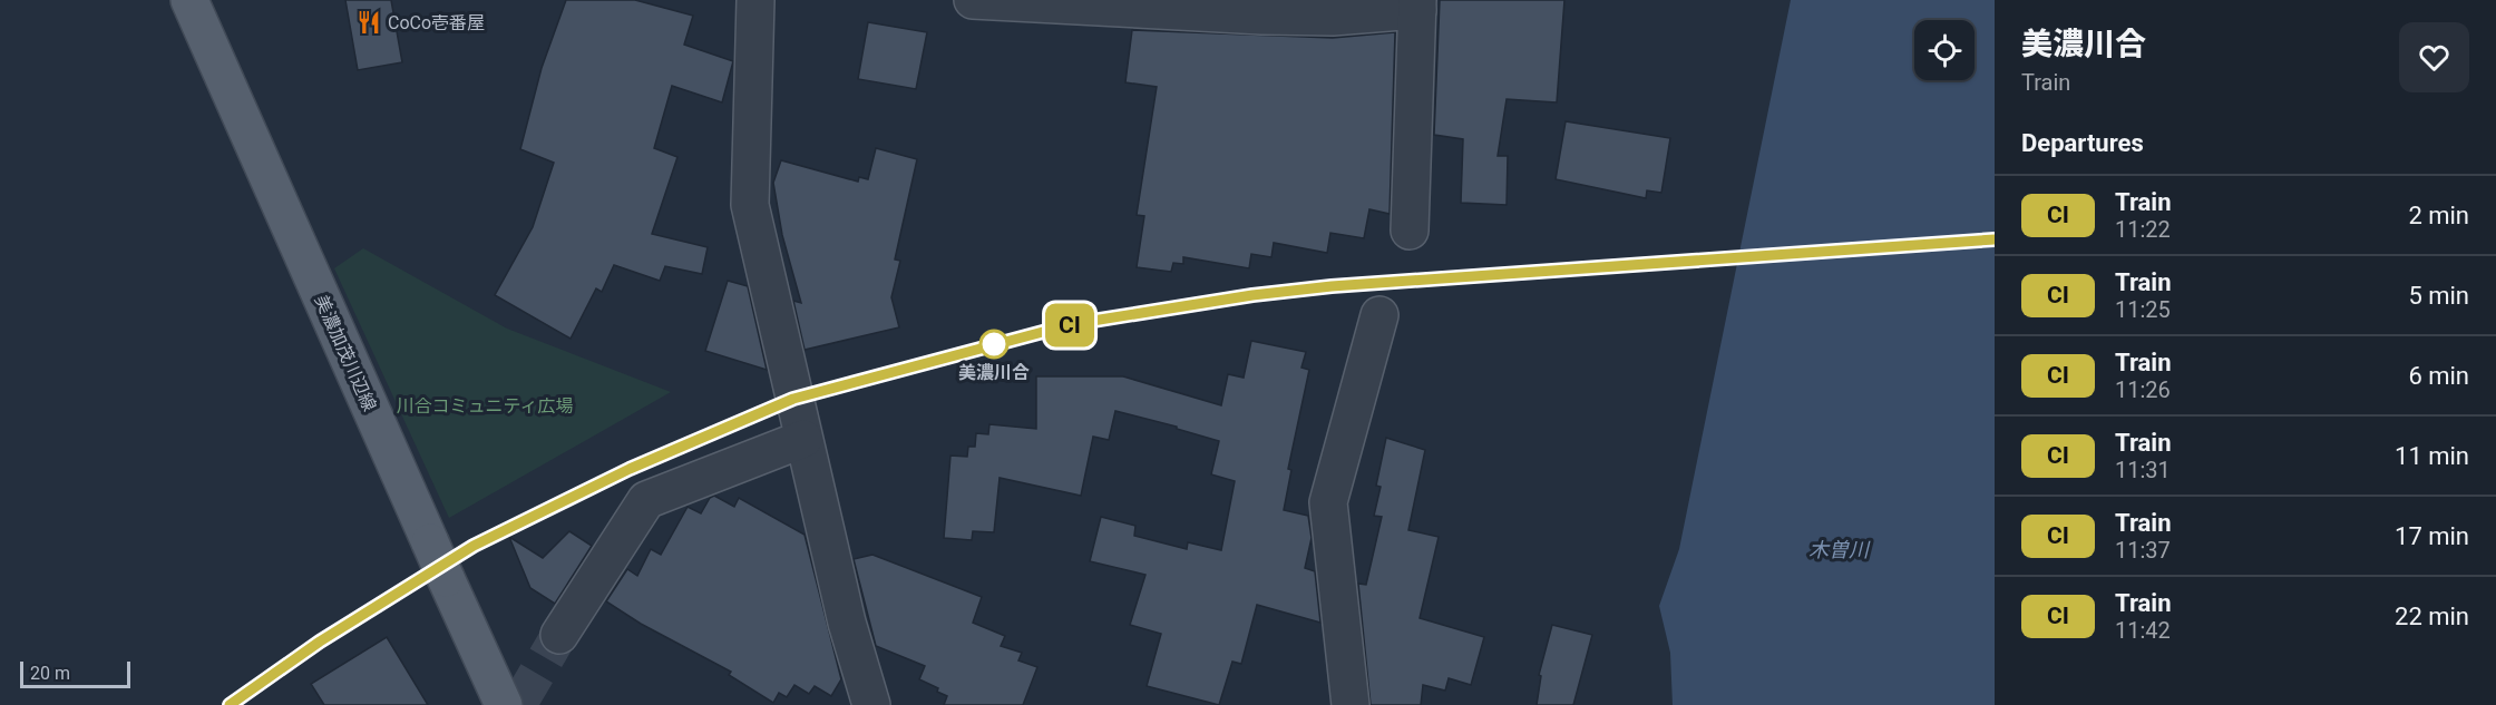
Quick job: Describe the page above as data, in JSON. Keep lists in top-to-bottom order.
{
  "streets": {
    "main road": ["美濃加茂川辺線"]
  },
  "water": ["木曽川"],
  "parks": ["川合コミュニティ広場"],
  "places": {
    "restaurant": ["CoCo壱番屋"],
    "other": ["美濃川合"]
  },
  "scale_bar": "20 m",
  "page": {
    "on_map": "CI",
    "heading": [
      ["美濃川合", "Train"],
      "Departures"
    ],
    "list": [
      {
        "mark": "CI",
        "name": "Train",
        "note": "11:22",
        "value": "2 min"
      },
      {
        "mark": "CI",
        "name": "Train",
        "note": "11:25",
        "value": "5 min"
      },
      {
        "mark": "CI",
        "name": "Train",
        "note": "11:26",
        "value": "6 min"
      },
      {
        "mark": "CI",
        "name": "Train",
        "note": "11:31",
        "value": "11 min"
      },
      {
        "mark": "CI",
        "name": "Train",
        "note": "11:37",
        "value": "17 min"
      },
      {
        "mark": "CI",
        "name": "Train",
        "note": "11:42",
        "value": "22 min"
      }
    ],
    "scale": "20 m"
  }
}
